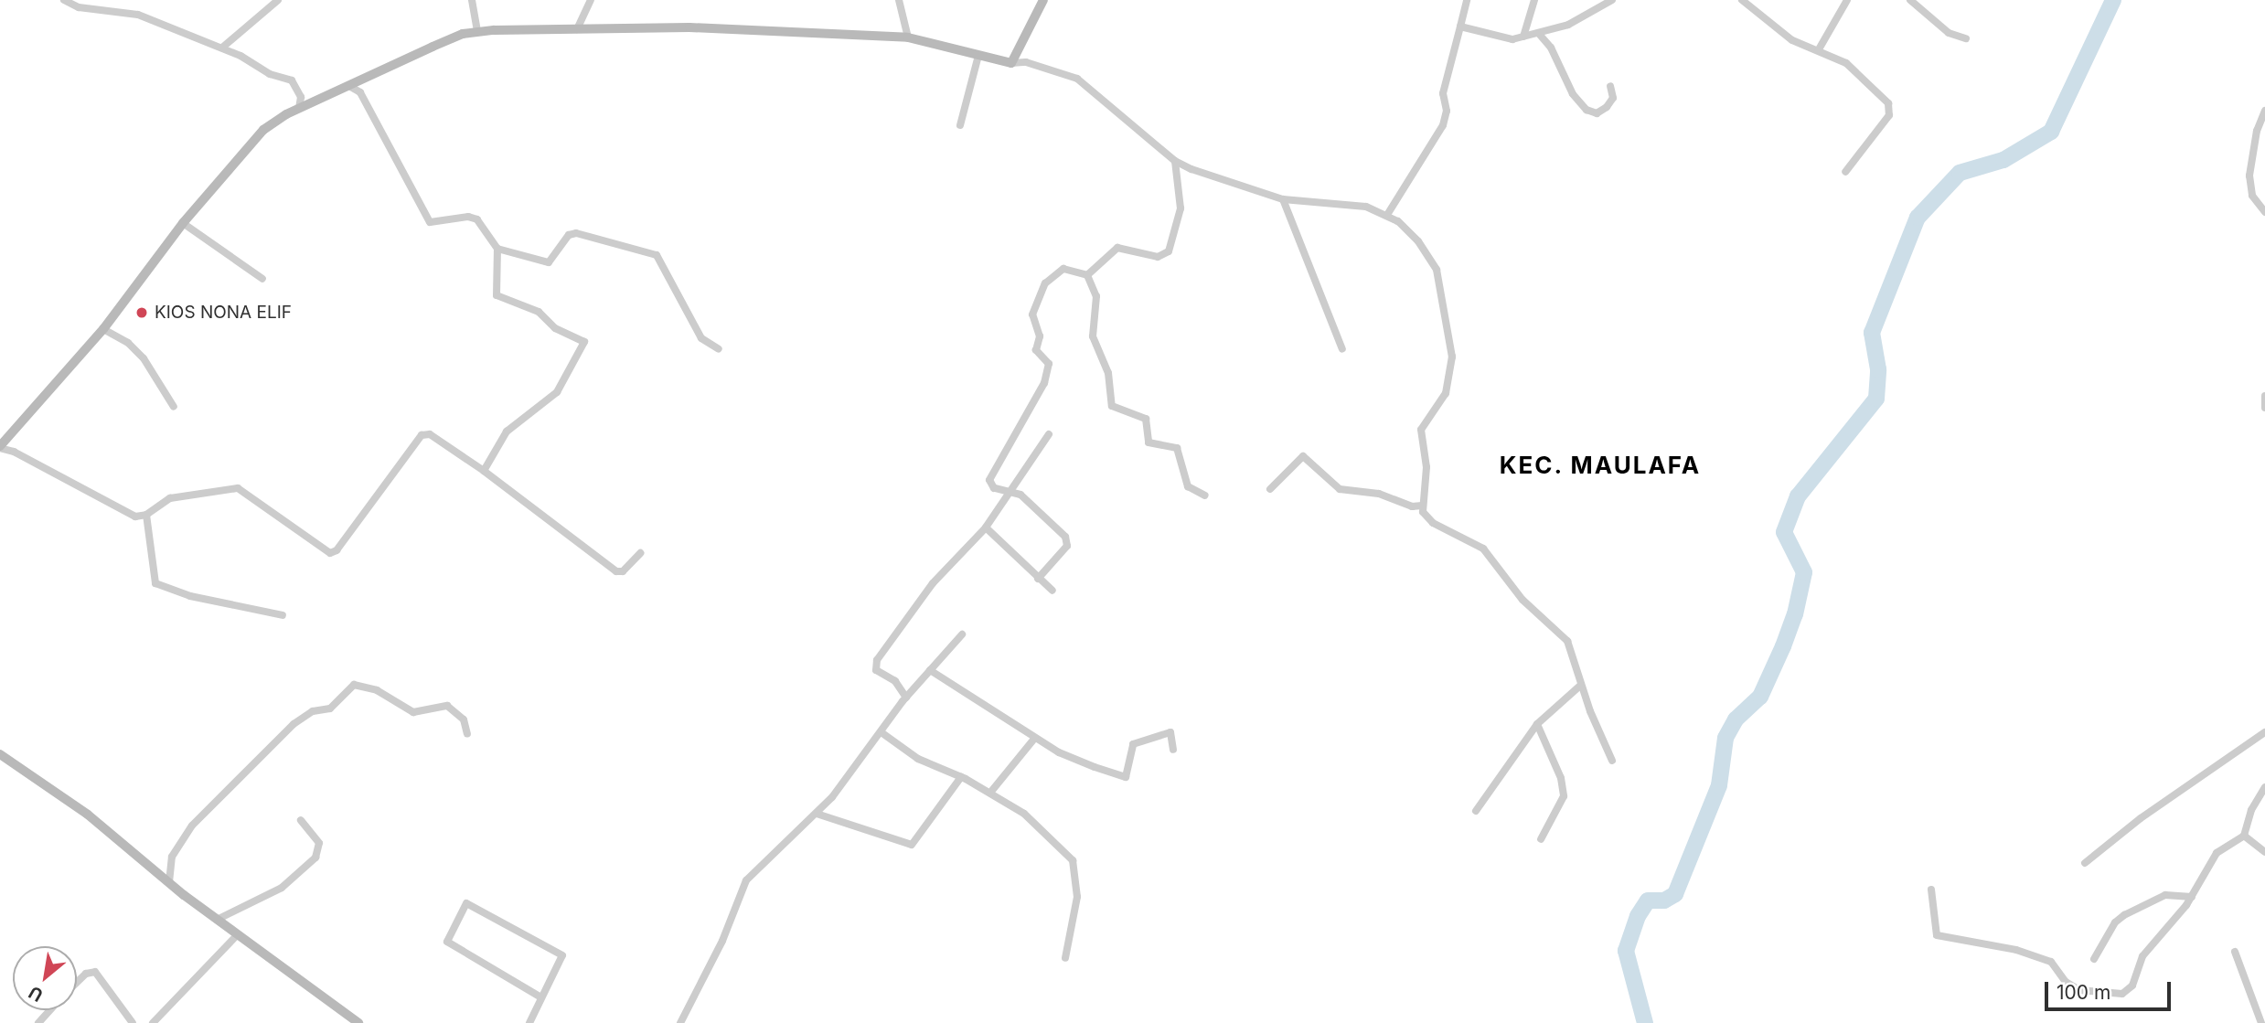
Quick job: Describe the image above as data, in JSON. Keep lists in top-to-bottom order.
{
  "districts": ["KEC. MAULAFA"],
  "places": ["KIOS NONA ELIF"],
  "scale_bar": "100 m",
  "north": "bottom left"
}
